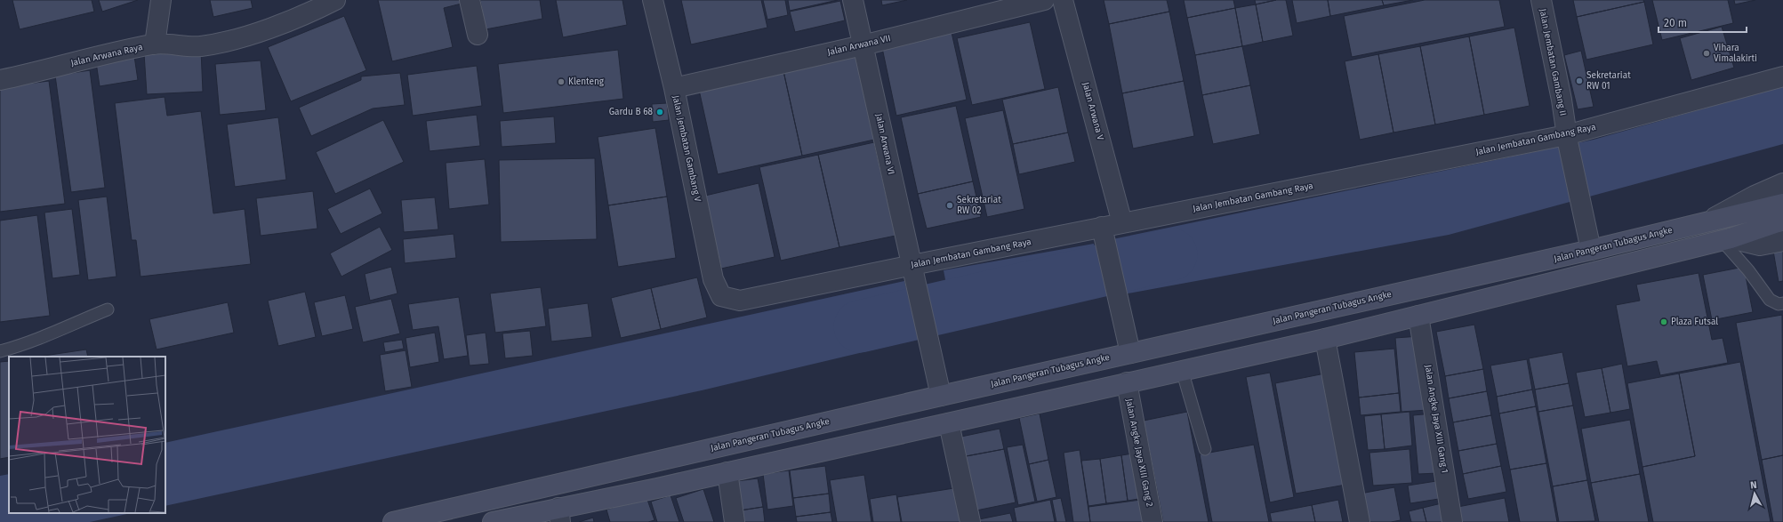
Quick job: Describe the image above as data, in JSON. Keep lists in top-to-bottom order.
{
  "streets": {
    "main road": ["Jalan Pangeran Tubagus Angke"],
    "street": [
      "Jalan Arwana VII",
      "Jalan Arwana Raya",
      "Jalan Jembatan Gambang II",
      "Jalan Arwana V",
      "Jalan Jembatan Gambang Raya",
      "Jalan Arwana VI",
      "Jalan Jembatan Gambang V",
      "Jalan Angke Jaya XIII Gang 1",
      "Jalan Angke Jaya XIII Gang 2"
    ]
  },
  "crossings": [
    ["Jalan Arwana VII", "Jalan Arwana VI"],
    ["Jalan Arwana VII", "Jalan Jembatan Gambang V"],
    ["Jalan Jembatan Gambang II", "Jalan Jembatan Gambang Raya"],
    ["Jalan Jembatan Gambang II", "Jalan Pangeran Tubagus Angke"],
    ["Jalan Arwana V", "Jalan Jembatan Gambang Raya"],
    ["Jalan Jembatan Gambang Raya", "Jalan Arwana VI"],
    ["Jalan Jembatan Gambang Raya", "Jalan Jembatan Gambang V"],
    ["Jalan Arwana VI", "Jalan Pangeran Tubagus Angke"]
  ],
  "places": [
    "Vihara Vimalakirti",
    "Sekretariat RW 01",
    "Klenteng",
    "Gardu B 68",
    "Sekretariat RW 02",
    "Plaza Futsal"
  ],
  "scale_bar": "20 m",
  "north": "top"
}
